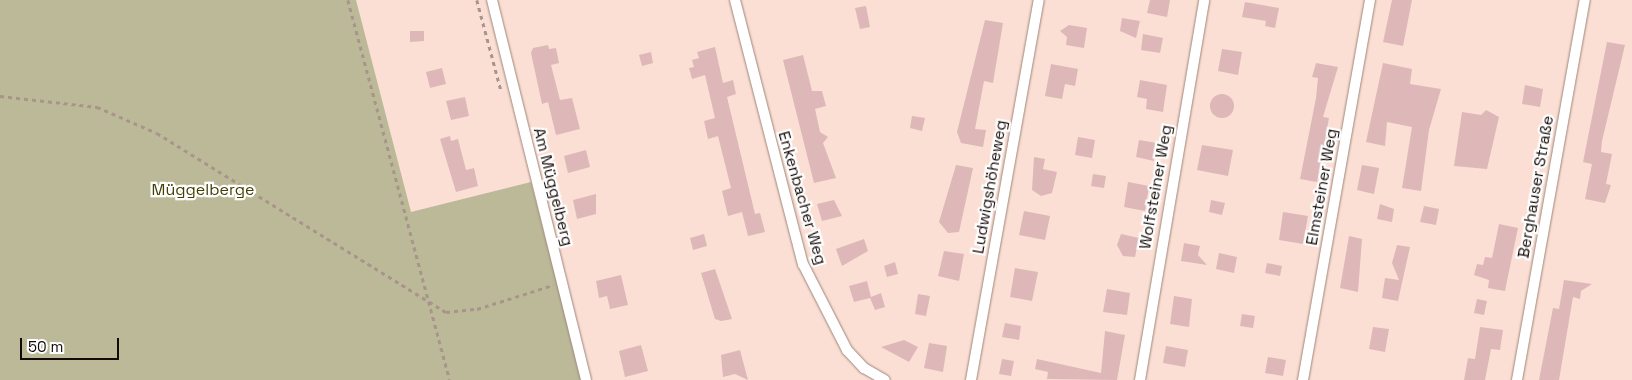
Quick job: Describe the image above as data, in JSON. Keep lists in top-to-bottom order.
{
  "streets": {
    "street": [
      "Am Müggelberg",
      "Ludwigshöheweg",
      "Wolfsteiner Weg",
      "Elmsteiner Weg",
      "Berghauser Straße",
      "Enkenbacher Weg"
    ]
  },
  "parks": ["Müggelberge"],
  "scale_bar": "50 m"
}
